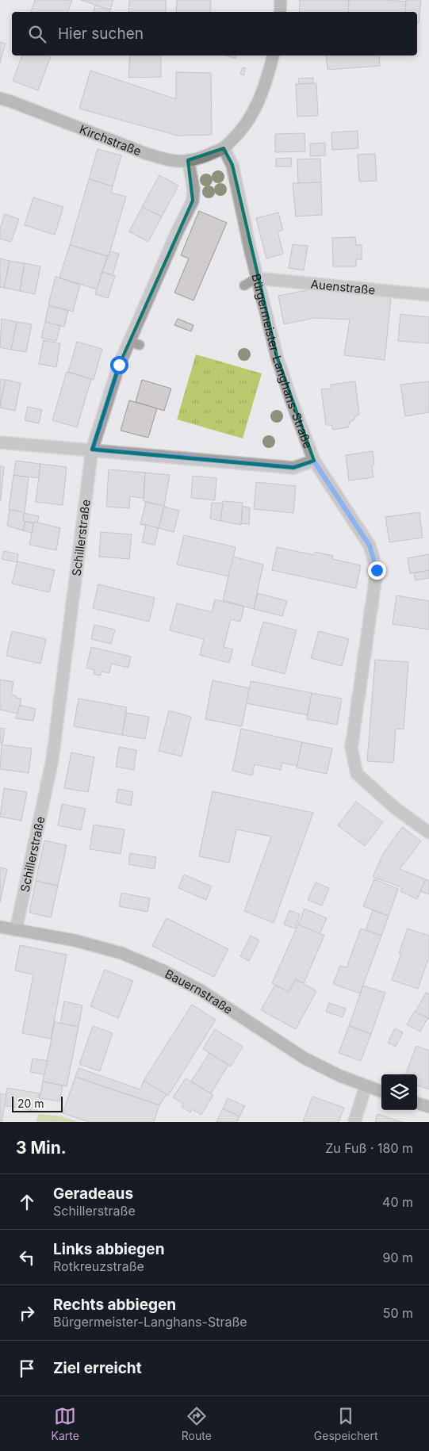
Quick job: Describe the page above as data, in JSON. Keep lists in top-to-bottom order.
{
  "streets": {
    "main road": ["Kirchstraße", "Bauernstraße"],
    "street": ["Auenstraße", "Bürgermeister-Langhans-Straße", "Schillerstraße"]
  },
  "crossings": [
    ["Kirchstraße", "Bürgermeister-Langhans-Straße"],
    ["Kirchstraße", "Schillerstraße"],
    ["Auenstraße", "Bürgermeister-Langhans-Straße"],
    ["Schillerstraße", "Bauernstraße"]
  ],
  "scale_bar": "20 m",
  "page": {
    "search": "Hier suchen",
    "scale": "20 m",
    "heading": ["3 Min.", "Zu Fuß · 180 m"],
    "list": [
      ["Geradeaus", "Schillerstraße", "40 m"],
      ["Links abbiegen", "Rotkreuzstraße", "90 m"],
      ["Rechts abbiegen", "Bürgermeister-Langhans-Straße", "50 m"],
      "Ziel erreicht"
    ],
    "nav": ["Karte", "Route", "Gespeichert"]
  }
}
